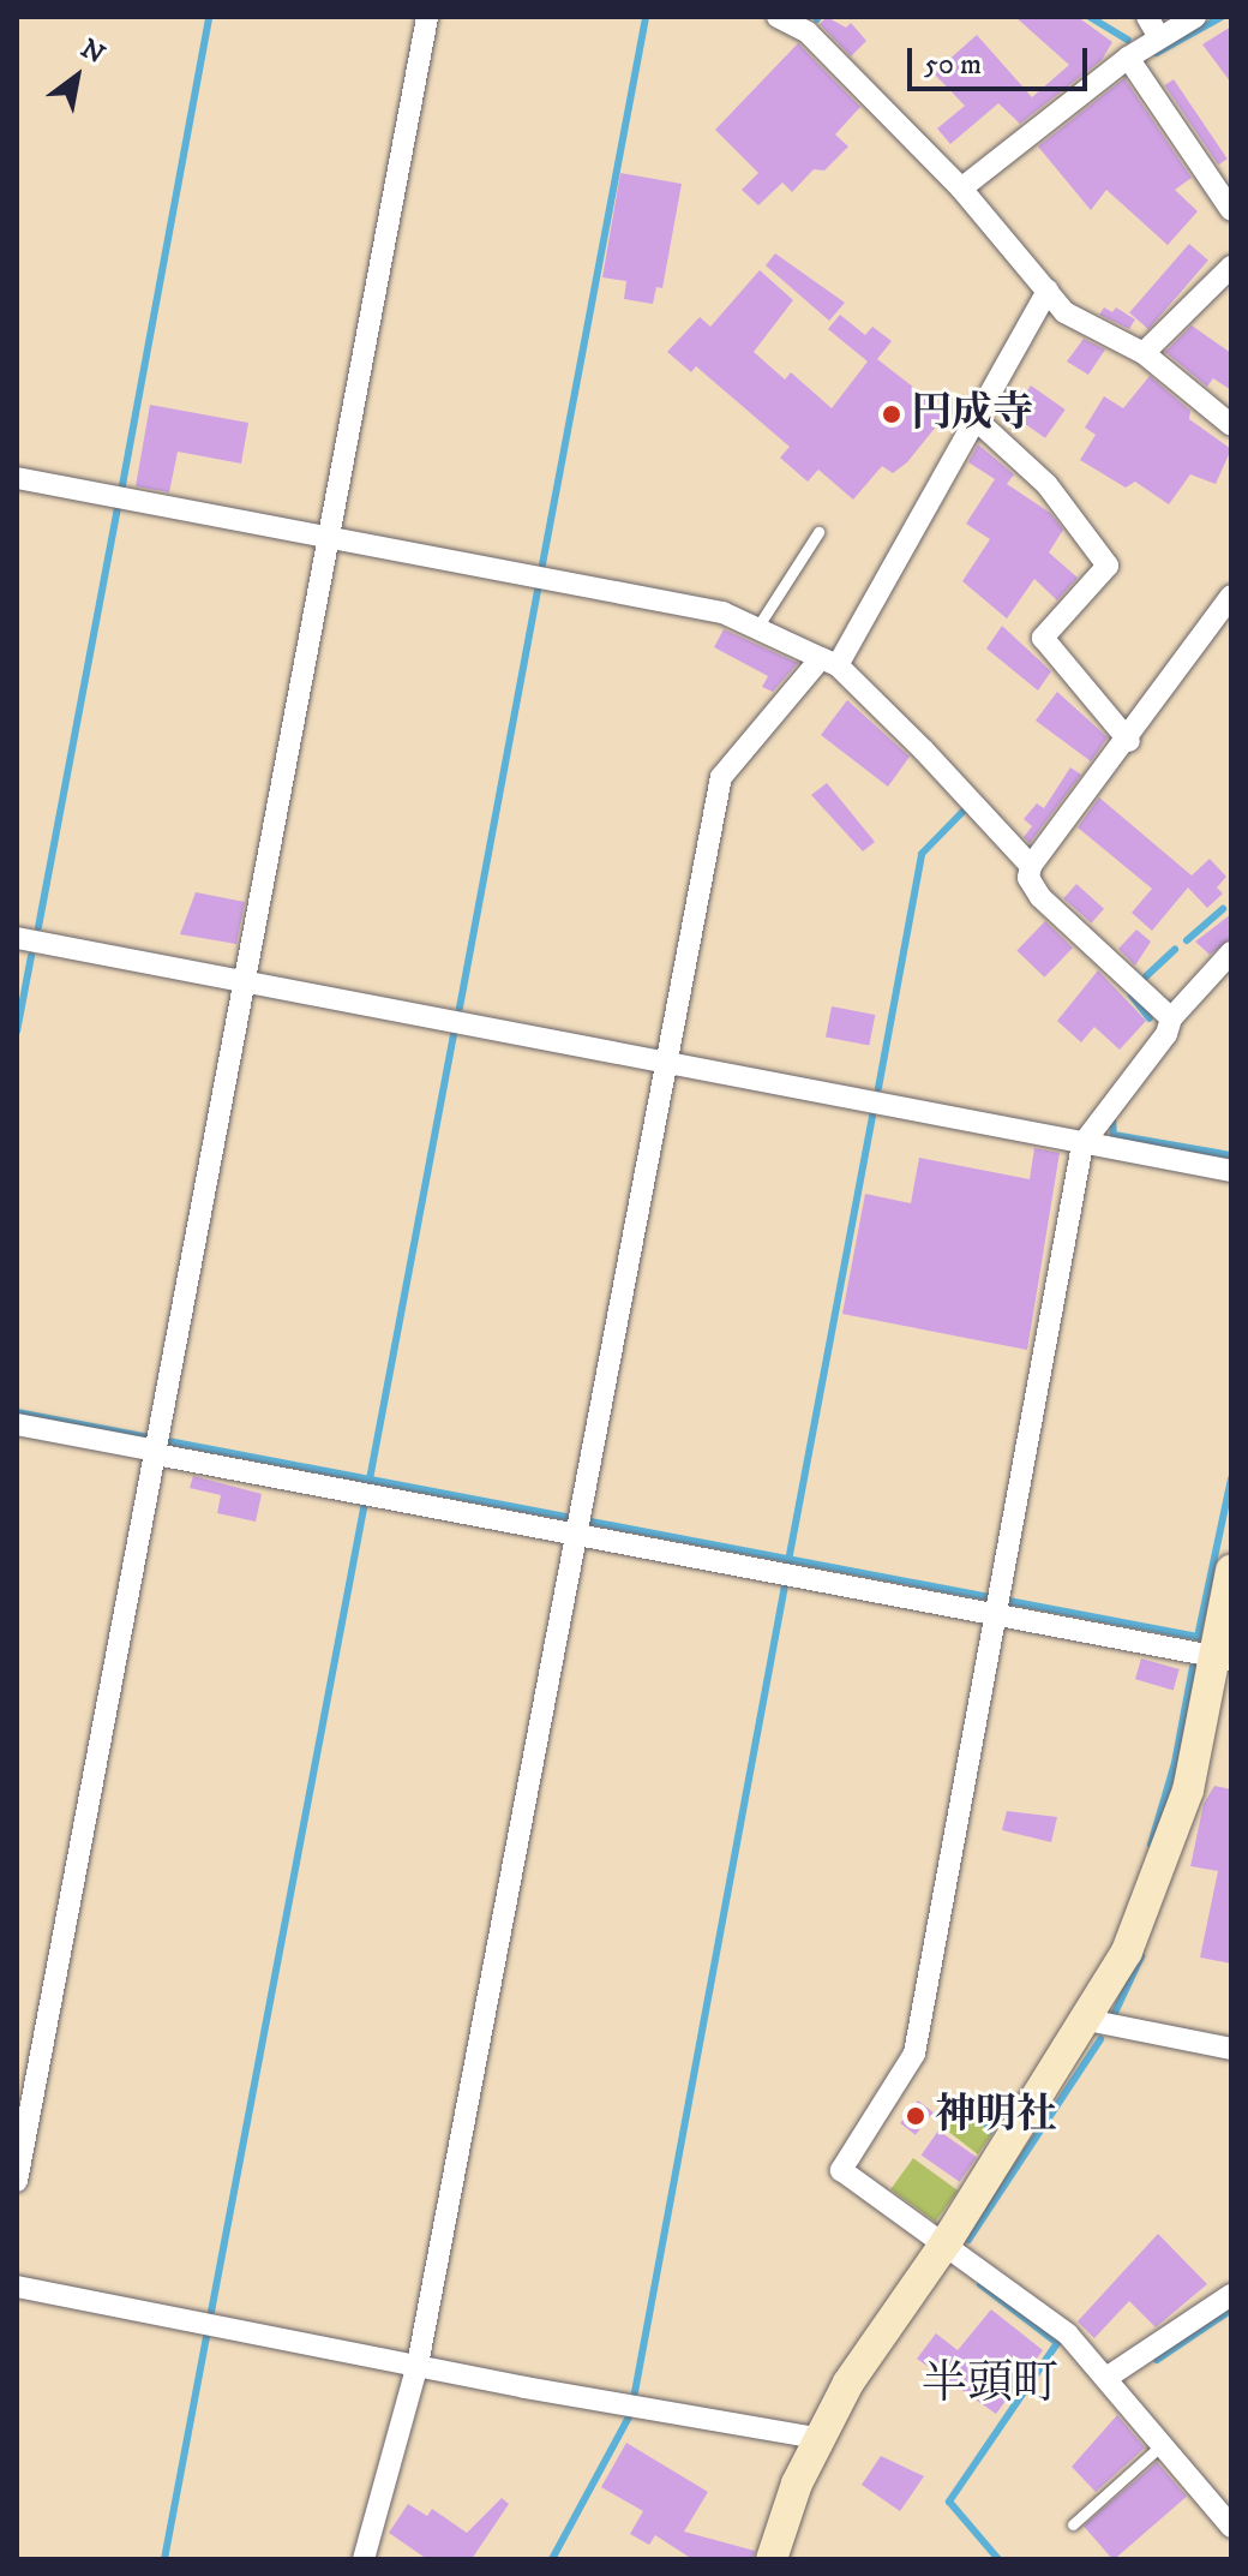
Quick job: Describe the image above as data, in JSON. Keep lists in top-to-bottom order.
{
  "districts": ["半頭町"],
  "places": ["円成寺", "神明社"],
  "scale_bar": "50 m",
  "north": "top right"
}
